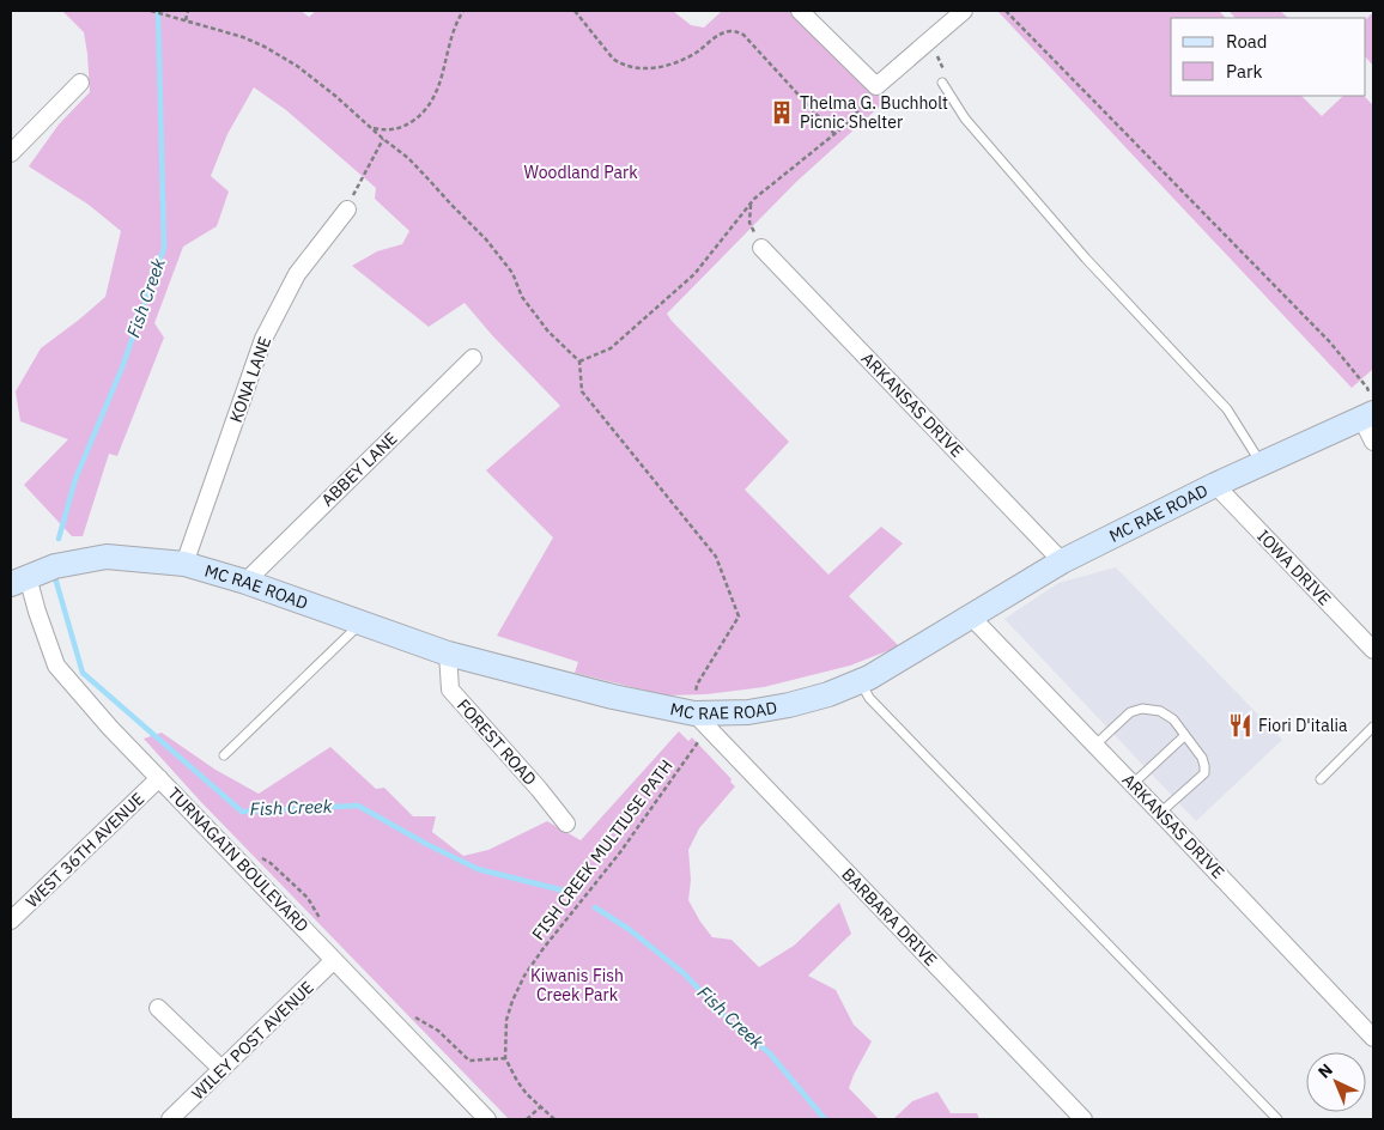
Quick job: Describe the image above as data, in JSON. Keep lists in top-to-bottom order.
{
  "streets": {
    "street": [
      "KONA LANE",
      "ARKANSAS DRIVE",
      "ABBEY LANE",
      "MC RAE ROAD",
      "IOWA DRIVE",
      "FOREST ROAD",
      "WEST 36TH AVENUE",
      "TURNAGAIN BOULEVARD",
      "BARBARA DRIVE",
      "WILEY POST AVENUE"
    ],
    "path": ["FISH CREEK MULTIUSE PATH"]
  },
  "crossings": [
    ["KONA LANE", "MC RAE ROAD"],
    ["ARKANSAS DRIVE", "MC RAE ROAD"],
    ["ABBEY LANE", "MC RAE ROAD"],
    ["MC RAE ROAD", "IOWA DRIVE"],
    ["MC RAE ROAD", "FOREST ROAD"],
    ["MC RAE ROAD", "FISH CREEK MULTIUSE PATH"],
    ["MC RAE ROAD", "TURNAGAIN BOULEVARD"],
    ["MC RAE ROAD", "BARBARA DRIVE"],
    ["WEST 36TH AVENUE", "TURNAGAIN BOULEVARD"],
    ["FISH CREEK MULTIUSE PATH", "BARBARA DRIVE"],
    ["TURNAGAIN BOULEVARD", "WILEY POST AVENUE"]
  ],
  "water": ["Fish Creek"],
  "parks": ["Woodland Park", "Kiwanis Fish Creek Park"],
  "places": {
    "building": ["Thelma G. Buchholt Picnic Shelter"],
    "restaurant": ["Fiori D'italia"]
  },
  "legend": ["Road", "Park"],
  "north": "top left"
}
